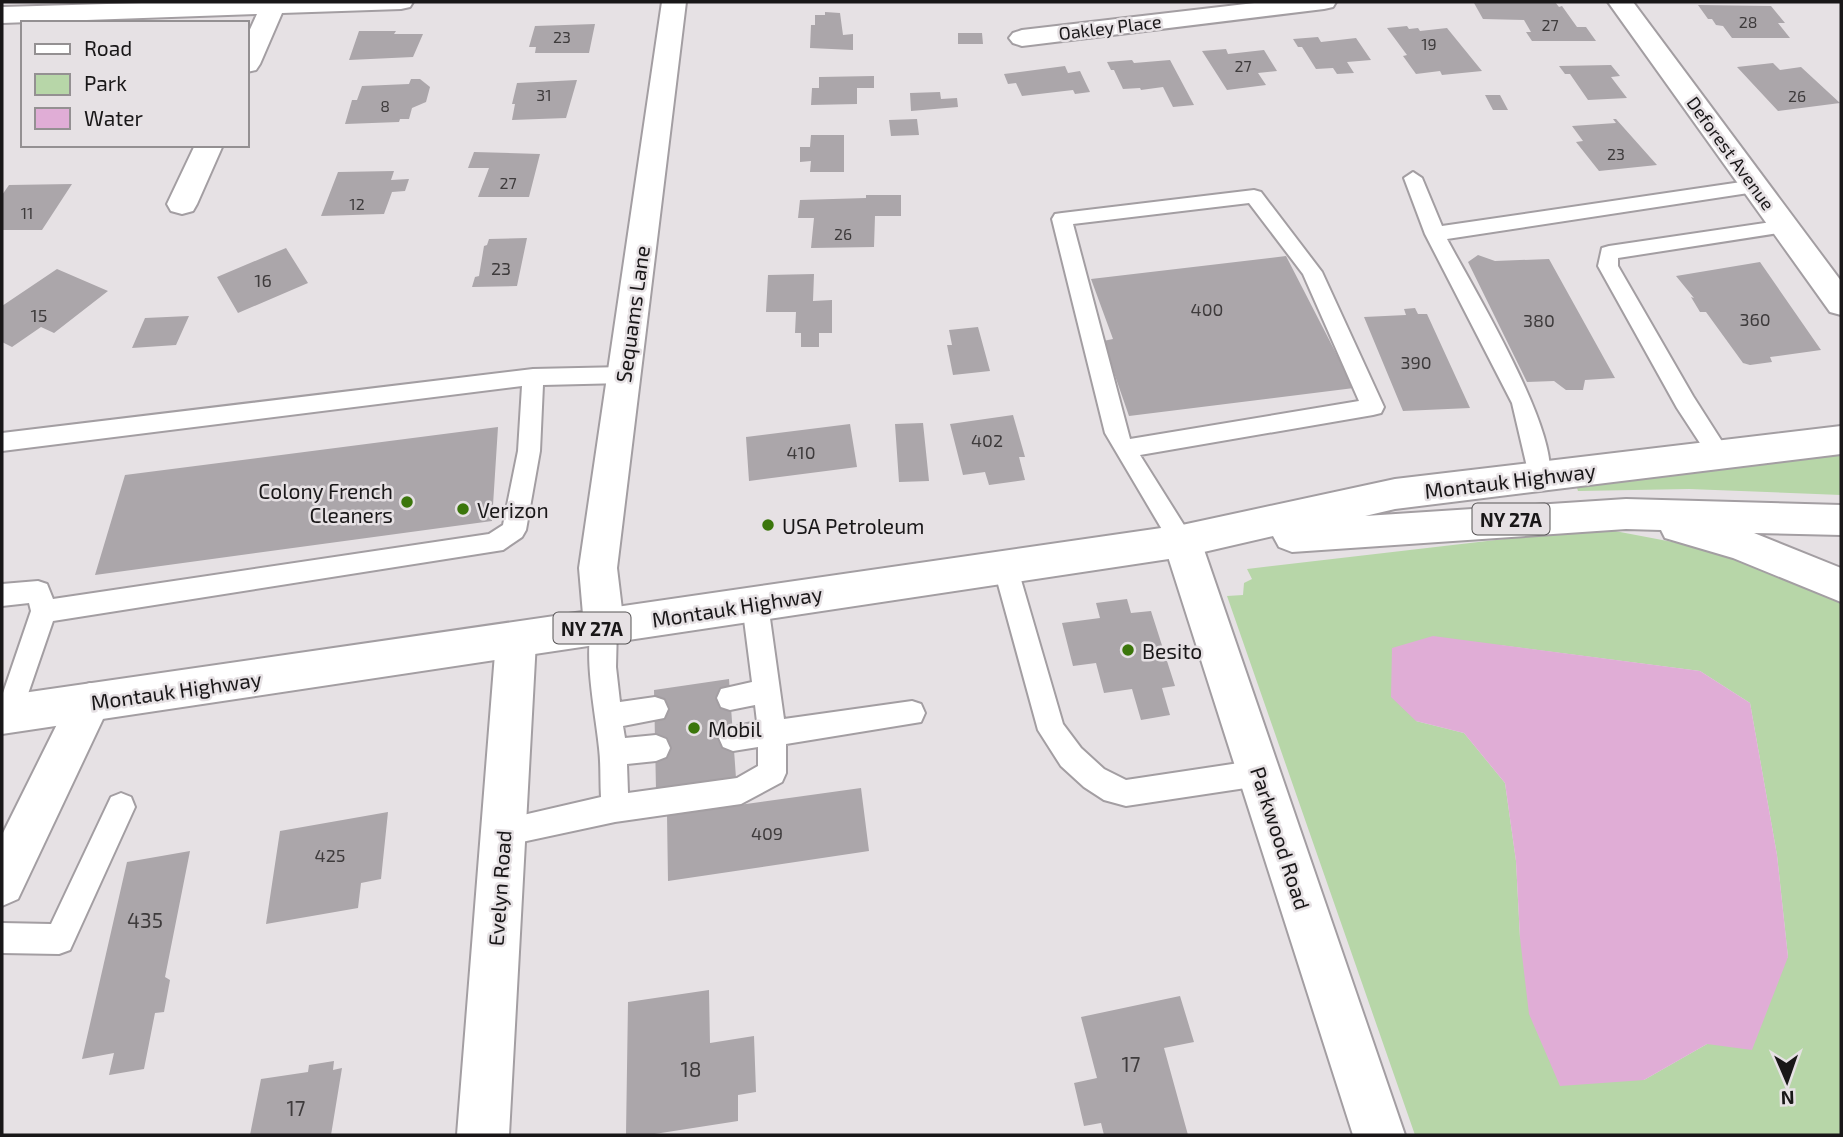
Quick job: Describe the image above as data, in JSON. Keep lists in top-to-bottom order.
{
  "streets": {
    "street": [
      "Oakley Place",
      "Deforest Avenue",
      "Sequams Lane",
      "Montauk Highway",
      "NY 27A",
      "Parkwood Road",
      "Evelyn Road"
    ]
  },
  "crossings": [
    ["Sequams Lane", "Montauk Highway"],
    ["Montauk Highway", "Parkwood Road"],
    ["Montauk Highway", "Evelyn Road"]
  ],
  "places": [
    "Colony French Cleaners",
    "Verizon",
    "USA Petroleum",
    "Besito",
    "Mobil"
  ],
  "house_numbers": [
    "28",
    "27",
    "23",
    "19",
    "27",
    "31",
    "26",
    "8",
    "23",
    "27",
    "12",
    "11",
    "26",
    "23",
    "16",
    "400",
    "15",
    "360",
    "380",
    "390",
    "402",
    "410",
    "409",
    "425",
    "435",
    "17",
    "18",
    "17"
  ],
  "legend": ["Road", "Park", "Water"],
  "north": "bottom"
}
